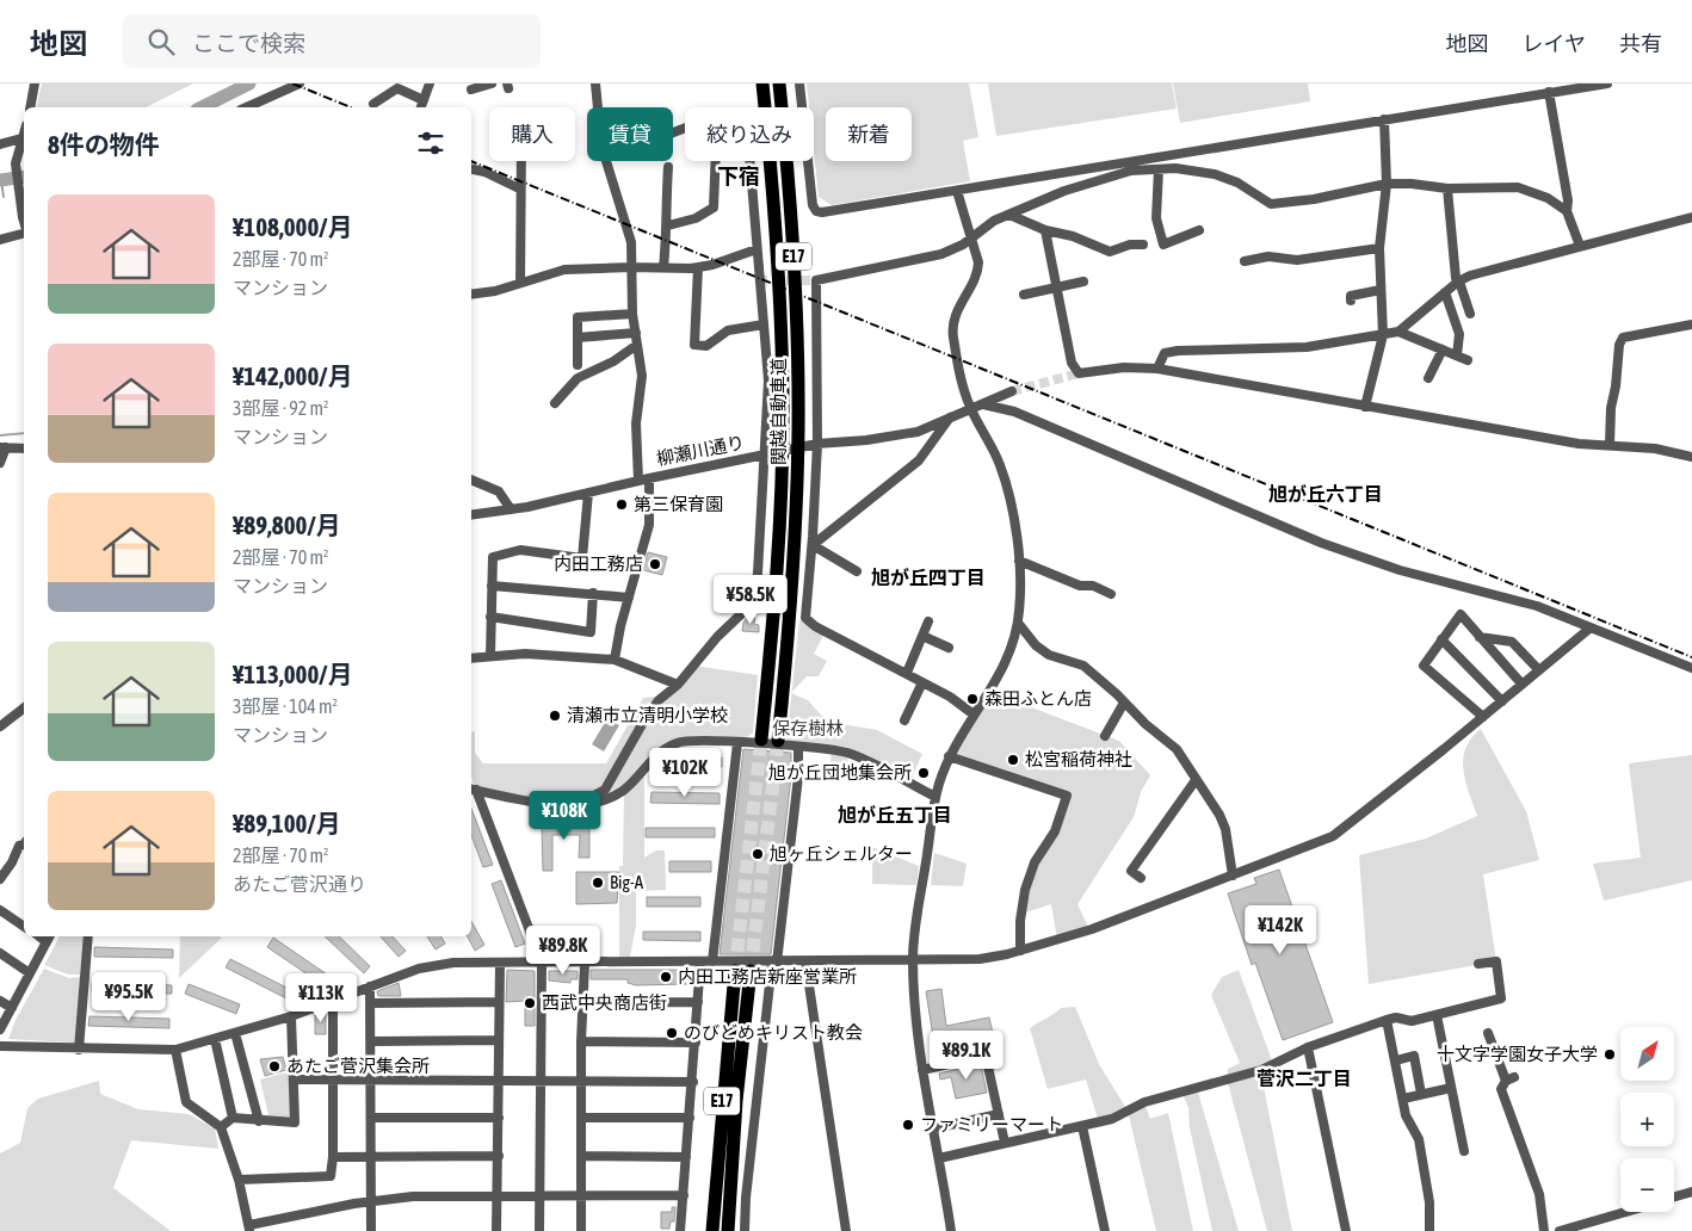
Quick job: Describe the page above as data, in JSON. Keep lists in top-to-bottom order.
{
  "streets": {
    "highway": ["E17", "関越自動車道"],
    "street": ["柳瀬川通り"]
  },
  "districts": [
    "下宿",
    "旭が丘六丁目",
    "旭が丘四丁目",
    "旭が丘五丁目",
    "菅沢二丁目"
  ],
  "parks": ["保存樹林"],
  "places": [
    "第三保育園",
    "内田工務店",
    "森田ふとん店",
    "清瀬市立清明小学校",
    "松宮稲荷神社",
    "旭が丘団地集会所",
    "旭ヶ丘シェルター",
    "Big-A",
    "内田工務店新座営業所",
    "西武中央商店街",
    "のびどめキリスト教会",
    "十文字学園女子大学",
    "あたご菅沢集会所",
    "ファミリーマート"
  ],
  "north": "top right",
  "page": {
    "header": "地図",
    "search": "ここで検索",
    "nav": ["地図", "レイヤ", "共有"],
    "chip": [
      "購入",
      "賃貸",
      "絞り込み",
      "新着"
    ],
    "heading": "8件の物件",
    "list": [
      {
        "name": "¥108,000/月",
        "note": "2部屋 · 70 m² · マンション"
      },
      {
        "name": "¥142,000/月",
        "note": "3部屋 · 92 m² · マンション"
      },
      {
        "name": "¥89,800/月",
        "note": "2部屋 · 70 m² · マンション"
      },
      {
        "name": "¥113,000/月",
        "note": "3部屋 · 104 m² · マンション"
      },
      {
        "name": "¥89,100/月",
        "note": "2部屋 · 70 m² · あたご菅沢通り"
      }
    ],
    "price": [
      "¥58.5K",
      "¥102K",
      "¥108K",
      "¥142K",
      "¥89.8K",
      "¥95.5K",
      "¥113K",
      "¥89.1K"
    ],
    "map_buttons": ["+", "−"]
  }
}
